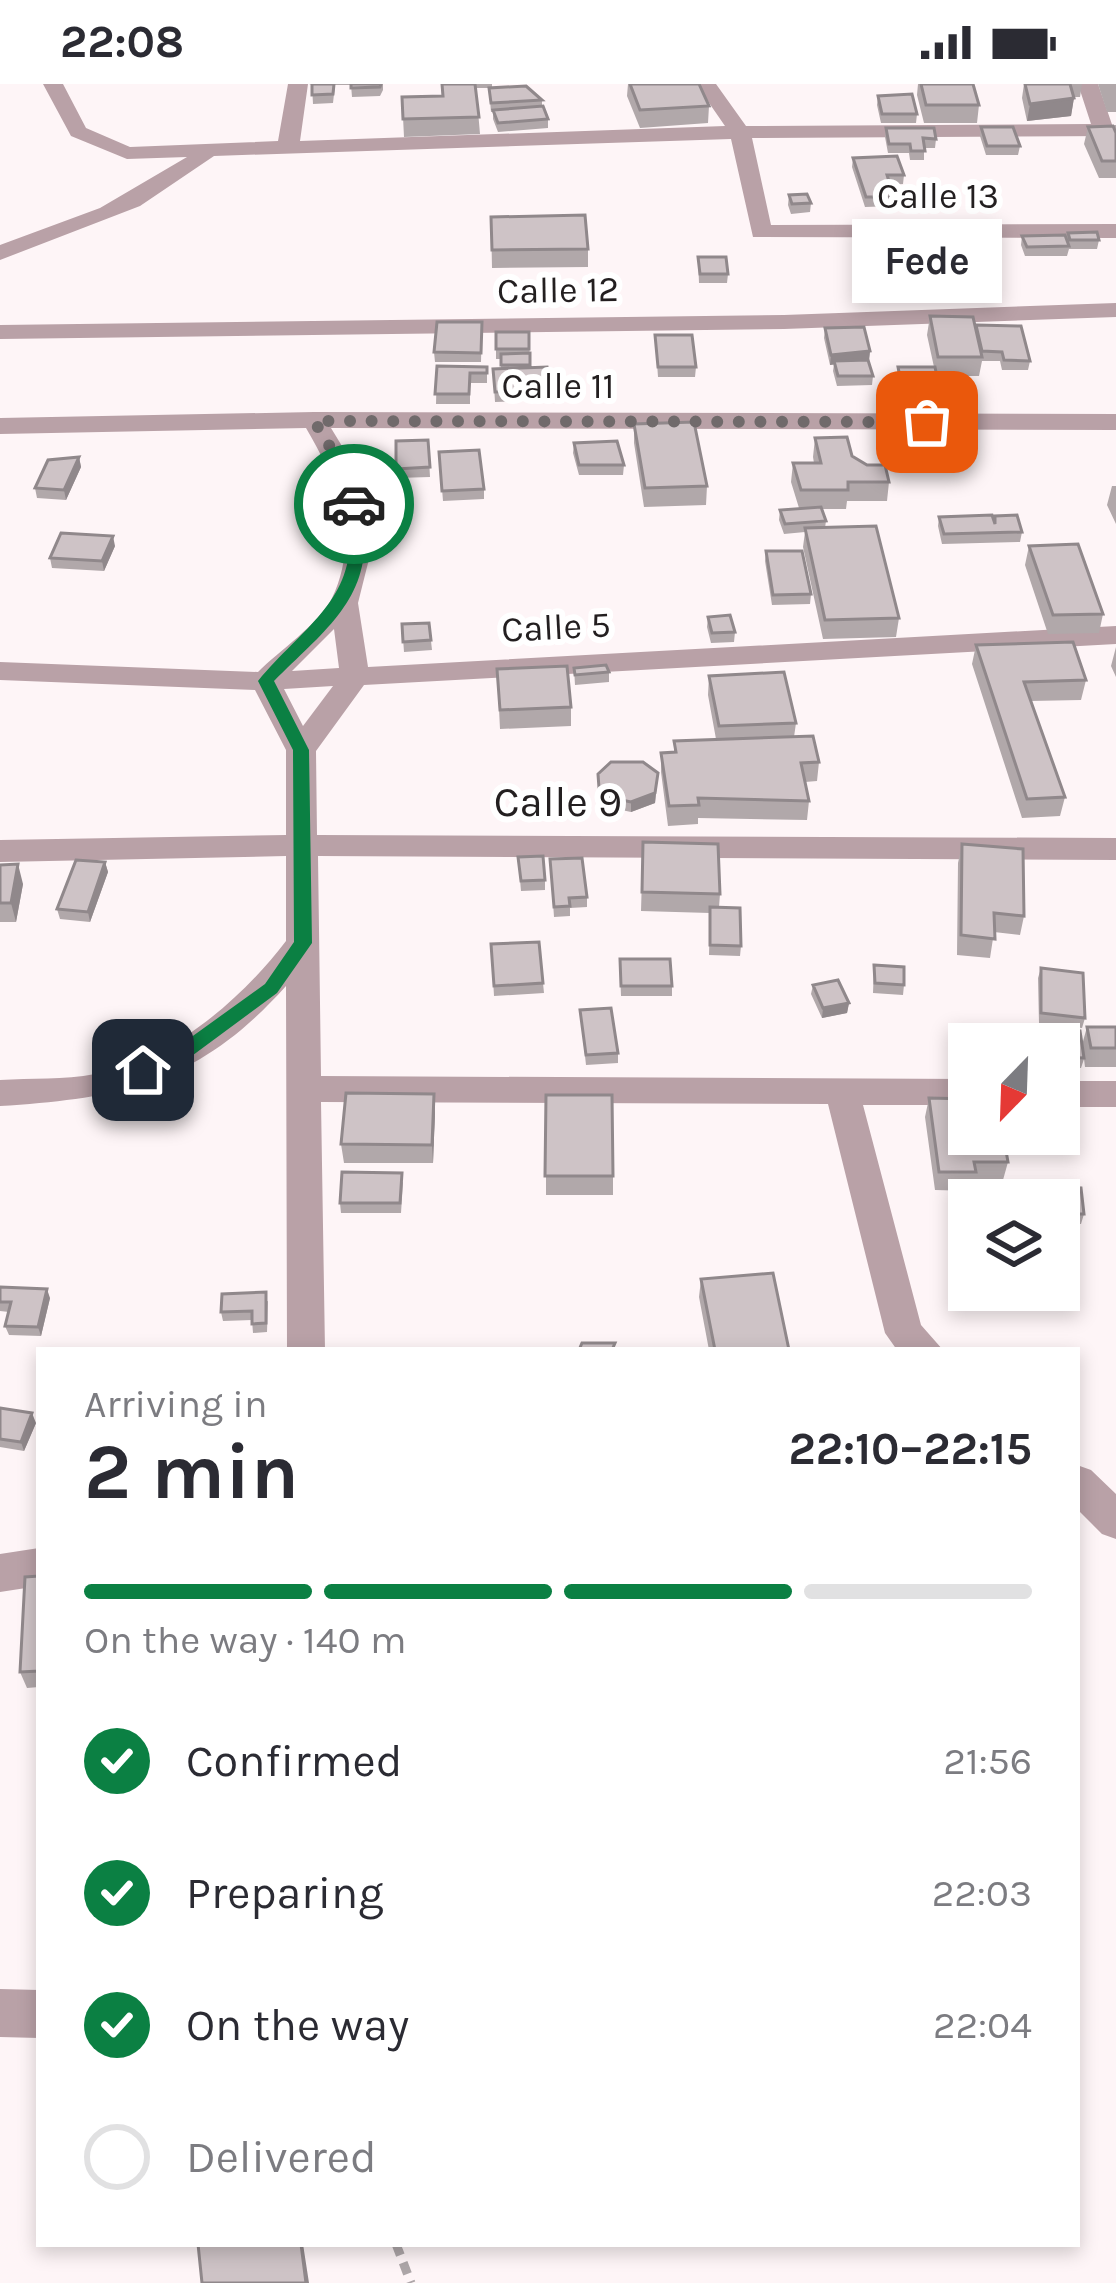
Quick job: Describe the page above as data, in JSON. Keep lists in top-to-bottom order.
{
  "streets": {
    "street": [
      "Calle 13",
      "Calle 12",
      "Calle 11",
      "Calle 5",
      "Calle 9"
    ]
  },
  "places": ["Fede"],
  "north": "bottom left",
  "page": {
    "status": "22:08",
    "bubble": "Fede",
    "heading": ["2 min", "Arriving in", "22:10–22:15"],
    "bar": "On the way · 140 m",
    "list": [
      ["Confirmed", "21:56"],
      ["Preparing", "22:03"],
      ["On the way", "22:04"],
      "Delivered"
    ]
  }
}
